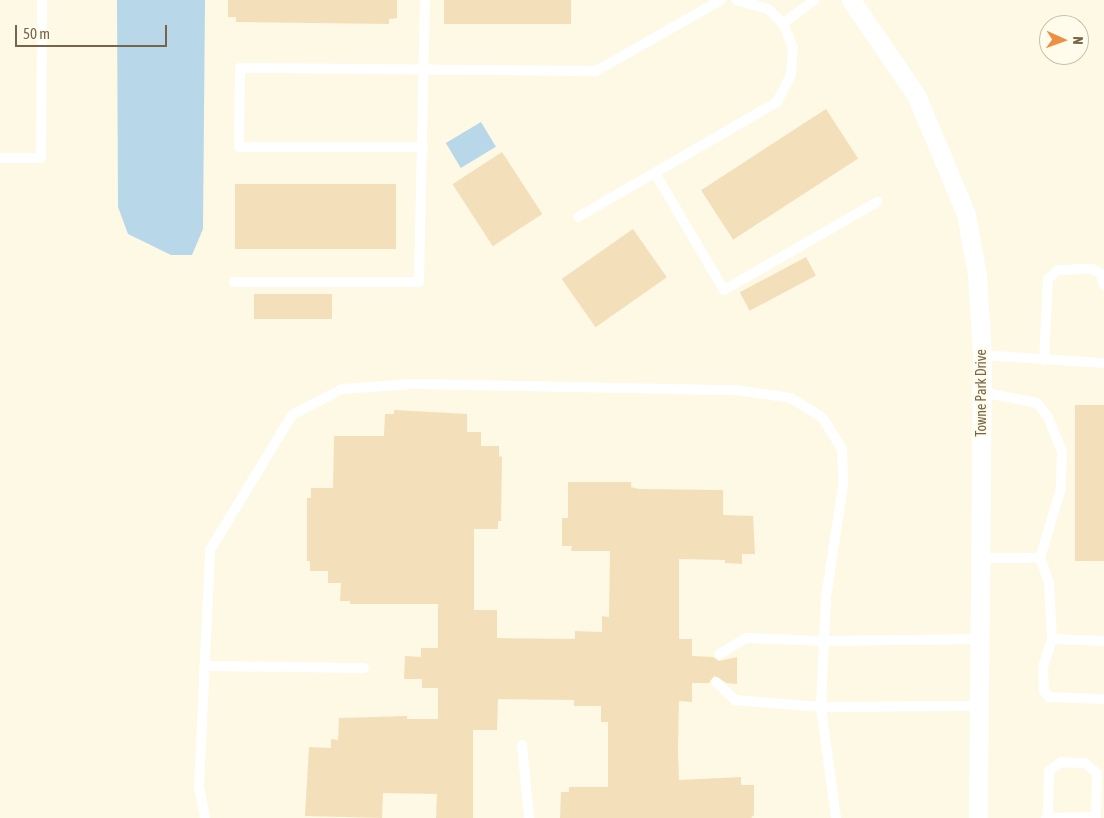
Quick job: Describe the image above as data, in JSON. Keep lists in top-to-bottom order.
{
  "streets": {
    "street": ["Towne Park Drive"]
  },
  "scale_bar": "50 m",
  "north": "right"
}
